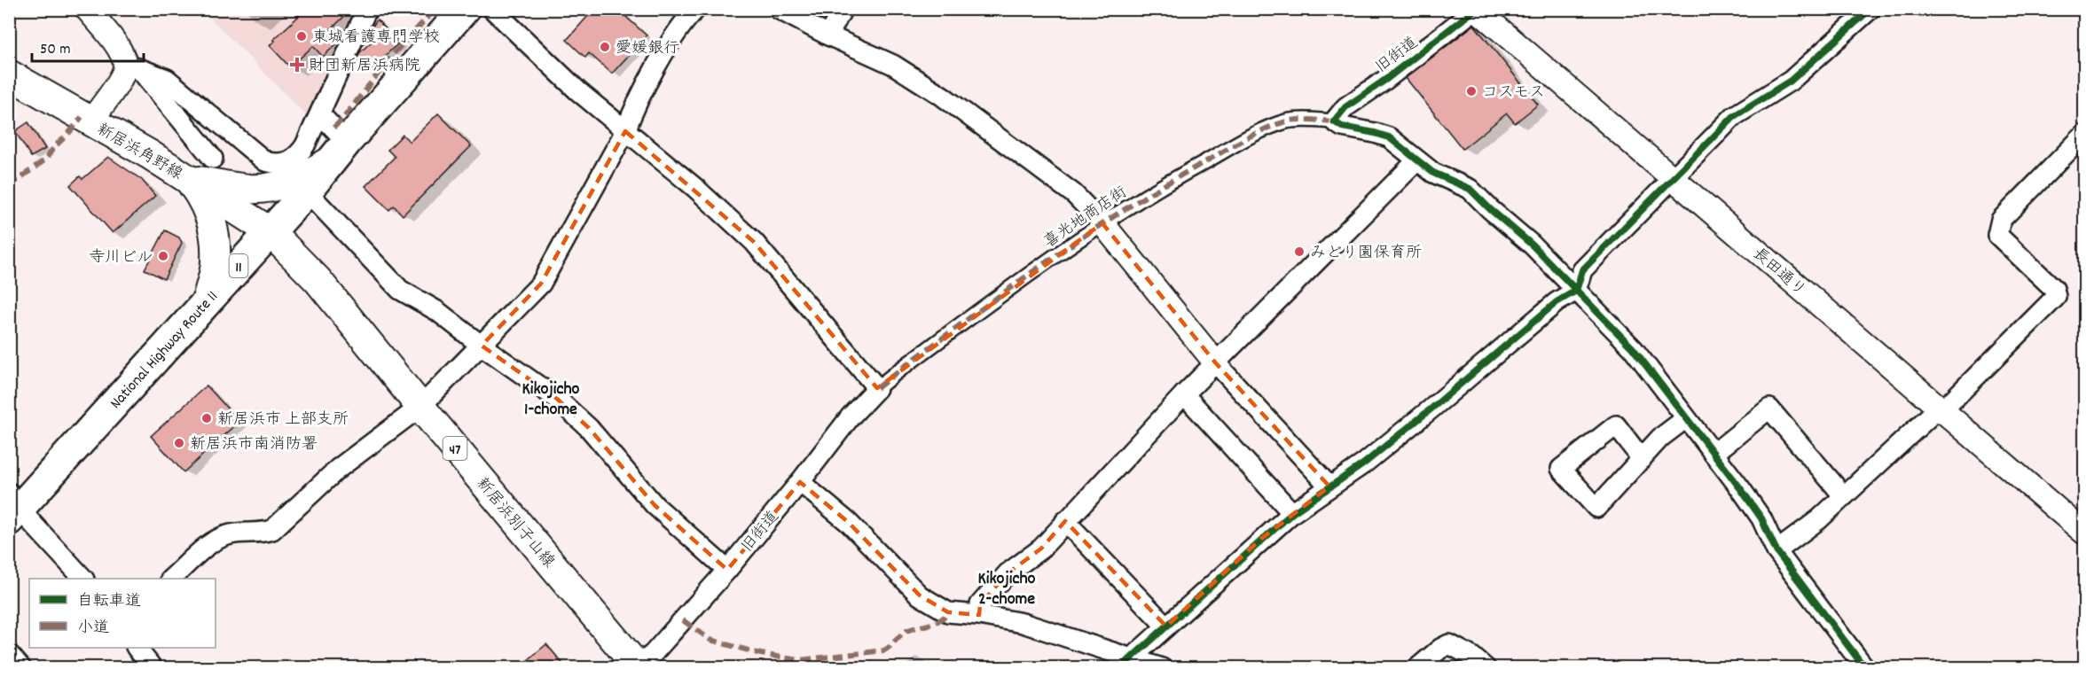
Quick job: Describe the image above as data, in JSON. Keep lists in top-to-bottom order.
{
  "streets": {
    "highway": ["11", "National Highway Route 11"],
    "main road": ["新居浜角野線", "47", "新居浜別子山線"],
    "street": ["旧街道", "喜光地商店街", "長田通り"]
  },
  "crossings": [
    ["旧街道", "喜光地商店街"],
    ["旧街道", "長田通り"],
    ["旧街道", "新居浜別子山線"],
    ["新居浜角野線", "National Highway Route 11"],
    ["新居浜角野線", "新居浜別子山線"],
    ["National Highway Route 11", "新居浜別子山線"]
  ],
  "districts": ["Kikojicho 1-chome", "Kikojicho 2-chome"],
  "places": {
    "other": [
      "東城看護専門学校",
      "愛媛銀行",
      "コスモス",
      "みどり園保育所",
      "寺川ビル",
      "新居浜市 上部支所",
      "新居浜市南消防署"
    ],
    "health": ["財団新居浜病院"]
  },
  "legend": ["自転車道", "小道"],
  "scale_bar": "50 m"
}
